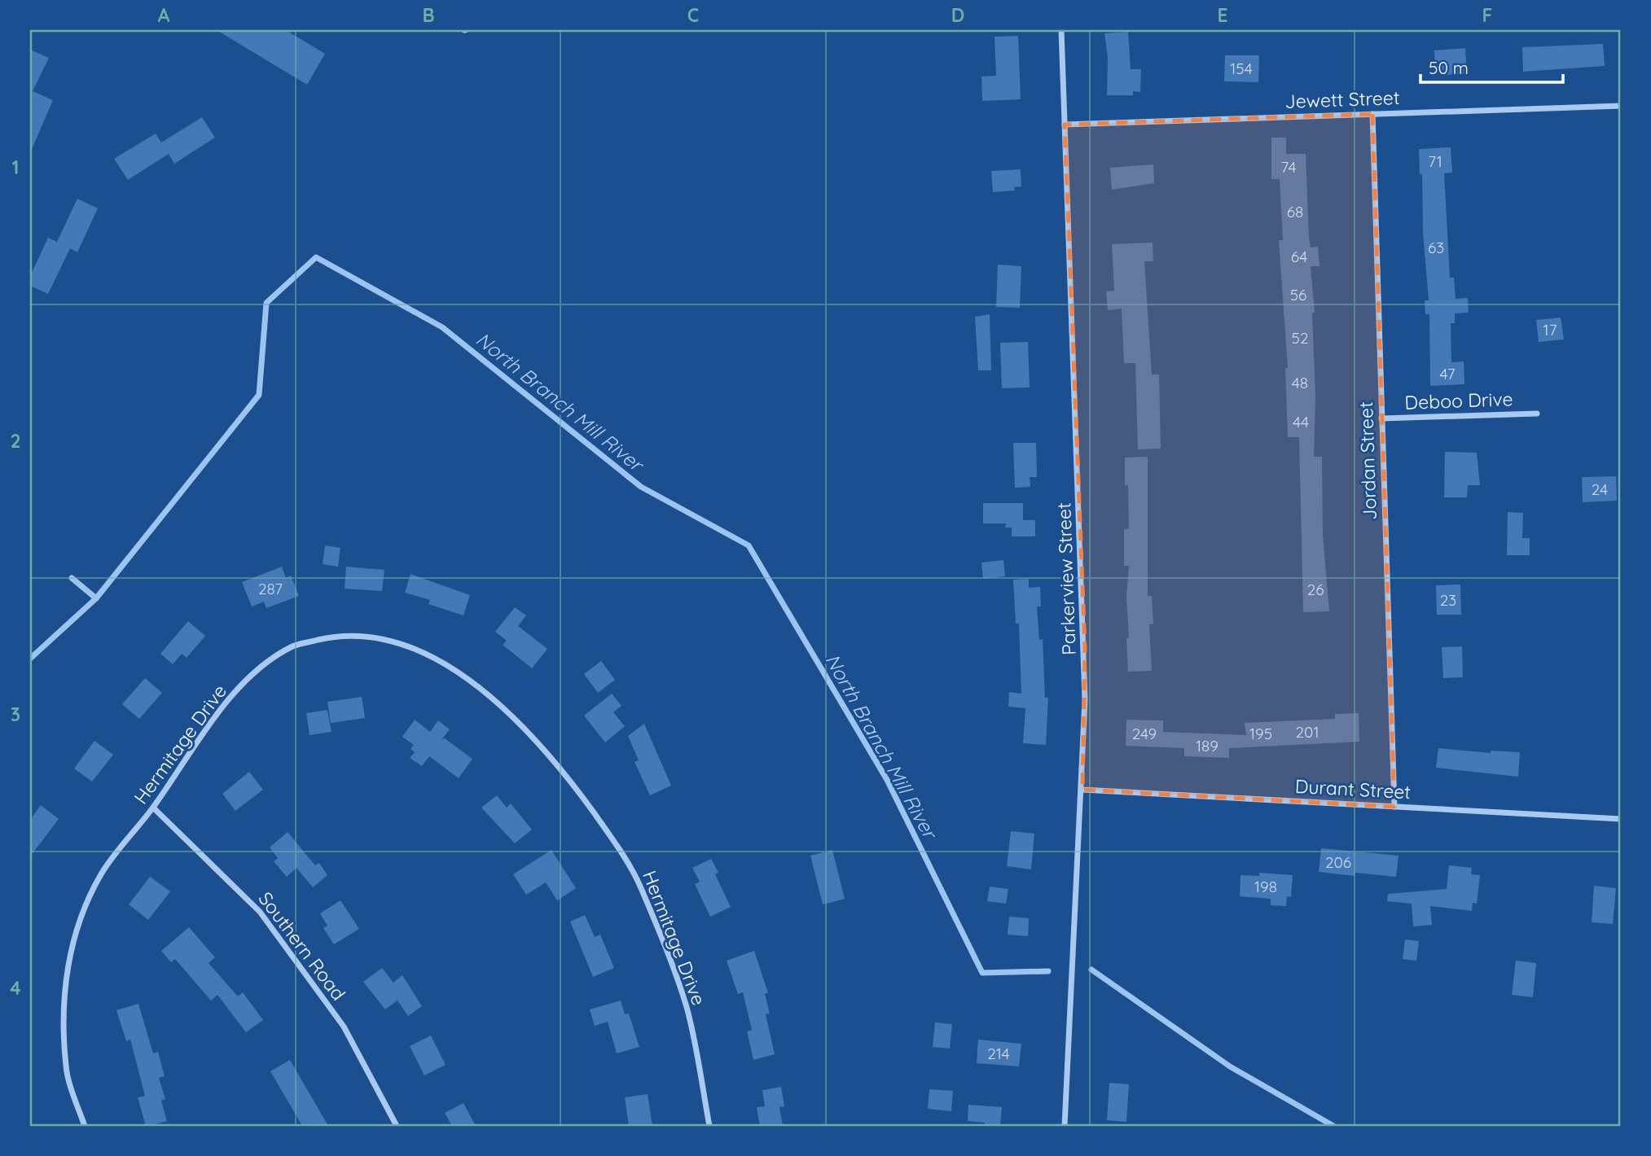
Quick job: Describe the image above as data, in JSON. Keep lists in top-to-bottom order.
{
  "streets": {
    "street": [
      "Jewett Street",
      "Deboo Drive",
      "Jordan Street",
      "Parkerview Street",
      "Hermitage Drive",
      "Durant Street",
      "Southern Road"
    ]
  },
  "crossings": [
    ["Jewett Street", "Jordan Street"],
    ["Jewett Street", "Parkerview Street"],
    ["Deboo Drive", "Jordan Street"],
    ["Jordan Street", "Durant Street"],
    ["Parkerview Street", "Durant Street"],
    ["Hermitage Drive", "Southern Road"]
  ],
  "water": ["North Branch Mill River"],
  "house_numbers": [
    "154",
    "71",
    "74",
    "68",
    "63",
    "64",
    "56",
    "17",
    "52",
    "47",
    "48",
    "44",
    "24",
    "287",
    "26",
    "23",
    "201",
    "249",
    "195",
    "189",
    "206",
    "198",
    "214"
  ],
  "scale_bar": "50 m",
  "grid": {
    "columns": [
      "A",
      "B",
      "C",
      "D",
      "E",
      "F"
    ],
    "rows": [
      "1",
      "2",
      "3",
      "4"
    ]
  }
}
